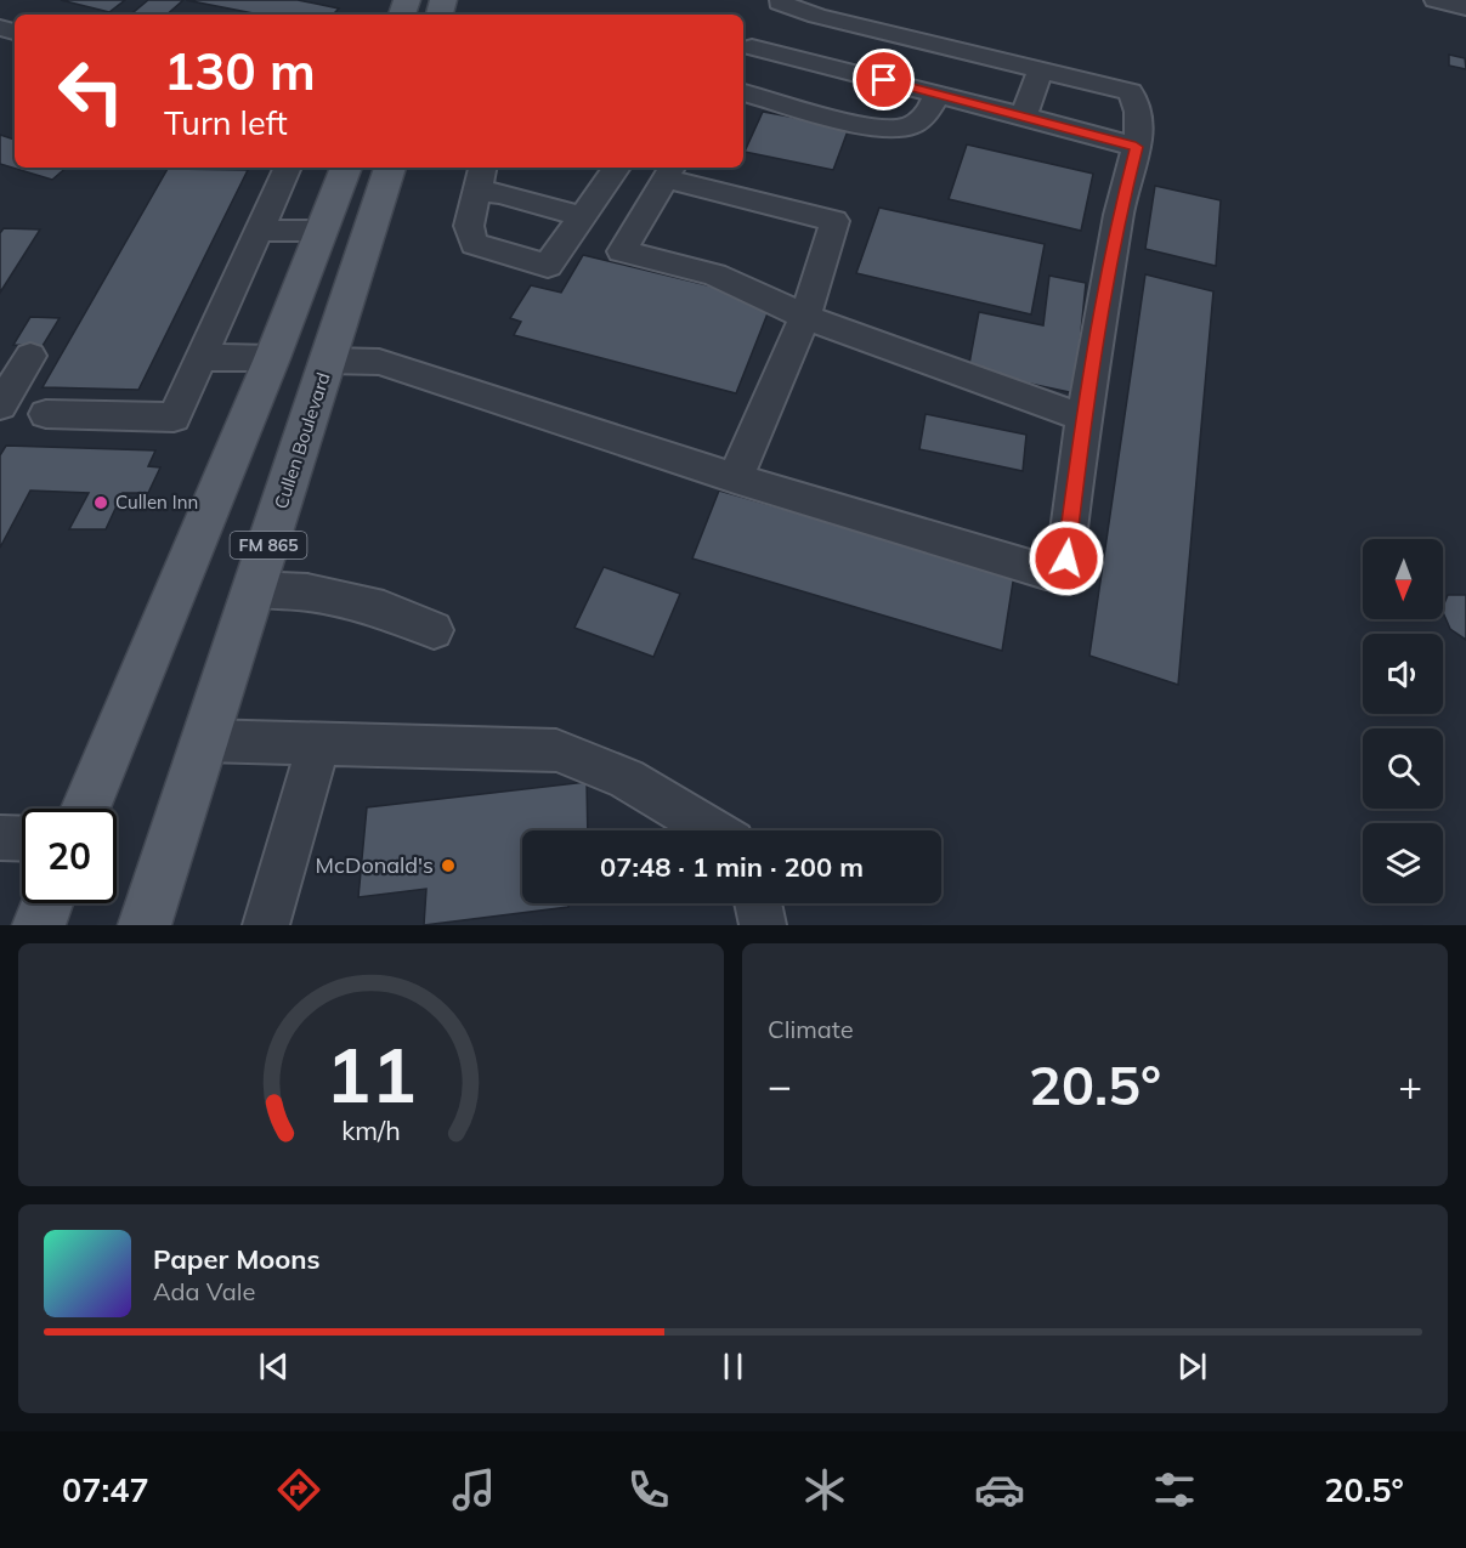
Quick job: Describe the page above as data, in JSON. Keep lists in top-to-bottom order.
{
  "streets": {
    "main road": ["Cullen Boulevard", "FM 865"]
  },
  "places": ["Cullen Inn", "McDonald's"],
  "north": "bottom",
  "page": {
    "turn": ["130 m", "Turn left"],
    "limit": "20",
    "trip": "07:48 · 1 min · 200 m",
    "tile": "Climate",
    "heat": ["−", "20.5°", "+"],
    "song": ["Paper Moons", "Ada Vale"],
    "tabs": ["07:47", "20.5°"],
    "gauge": ["11", "km/h"]
  }
}
